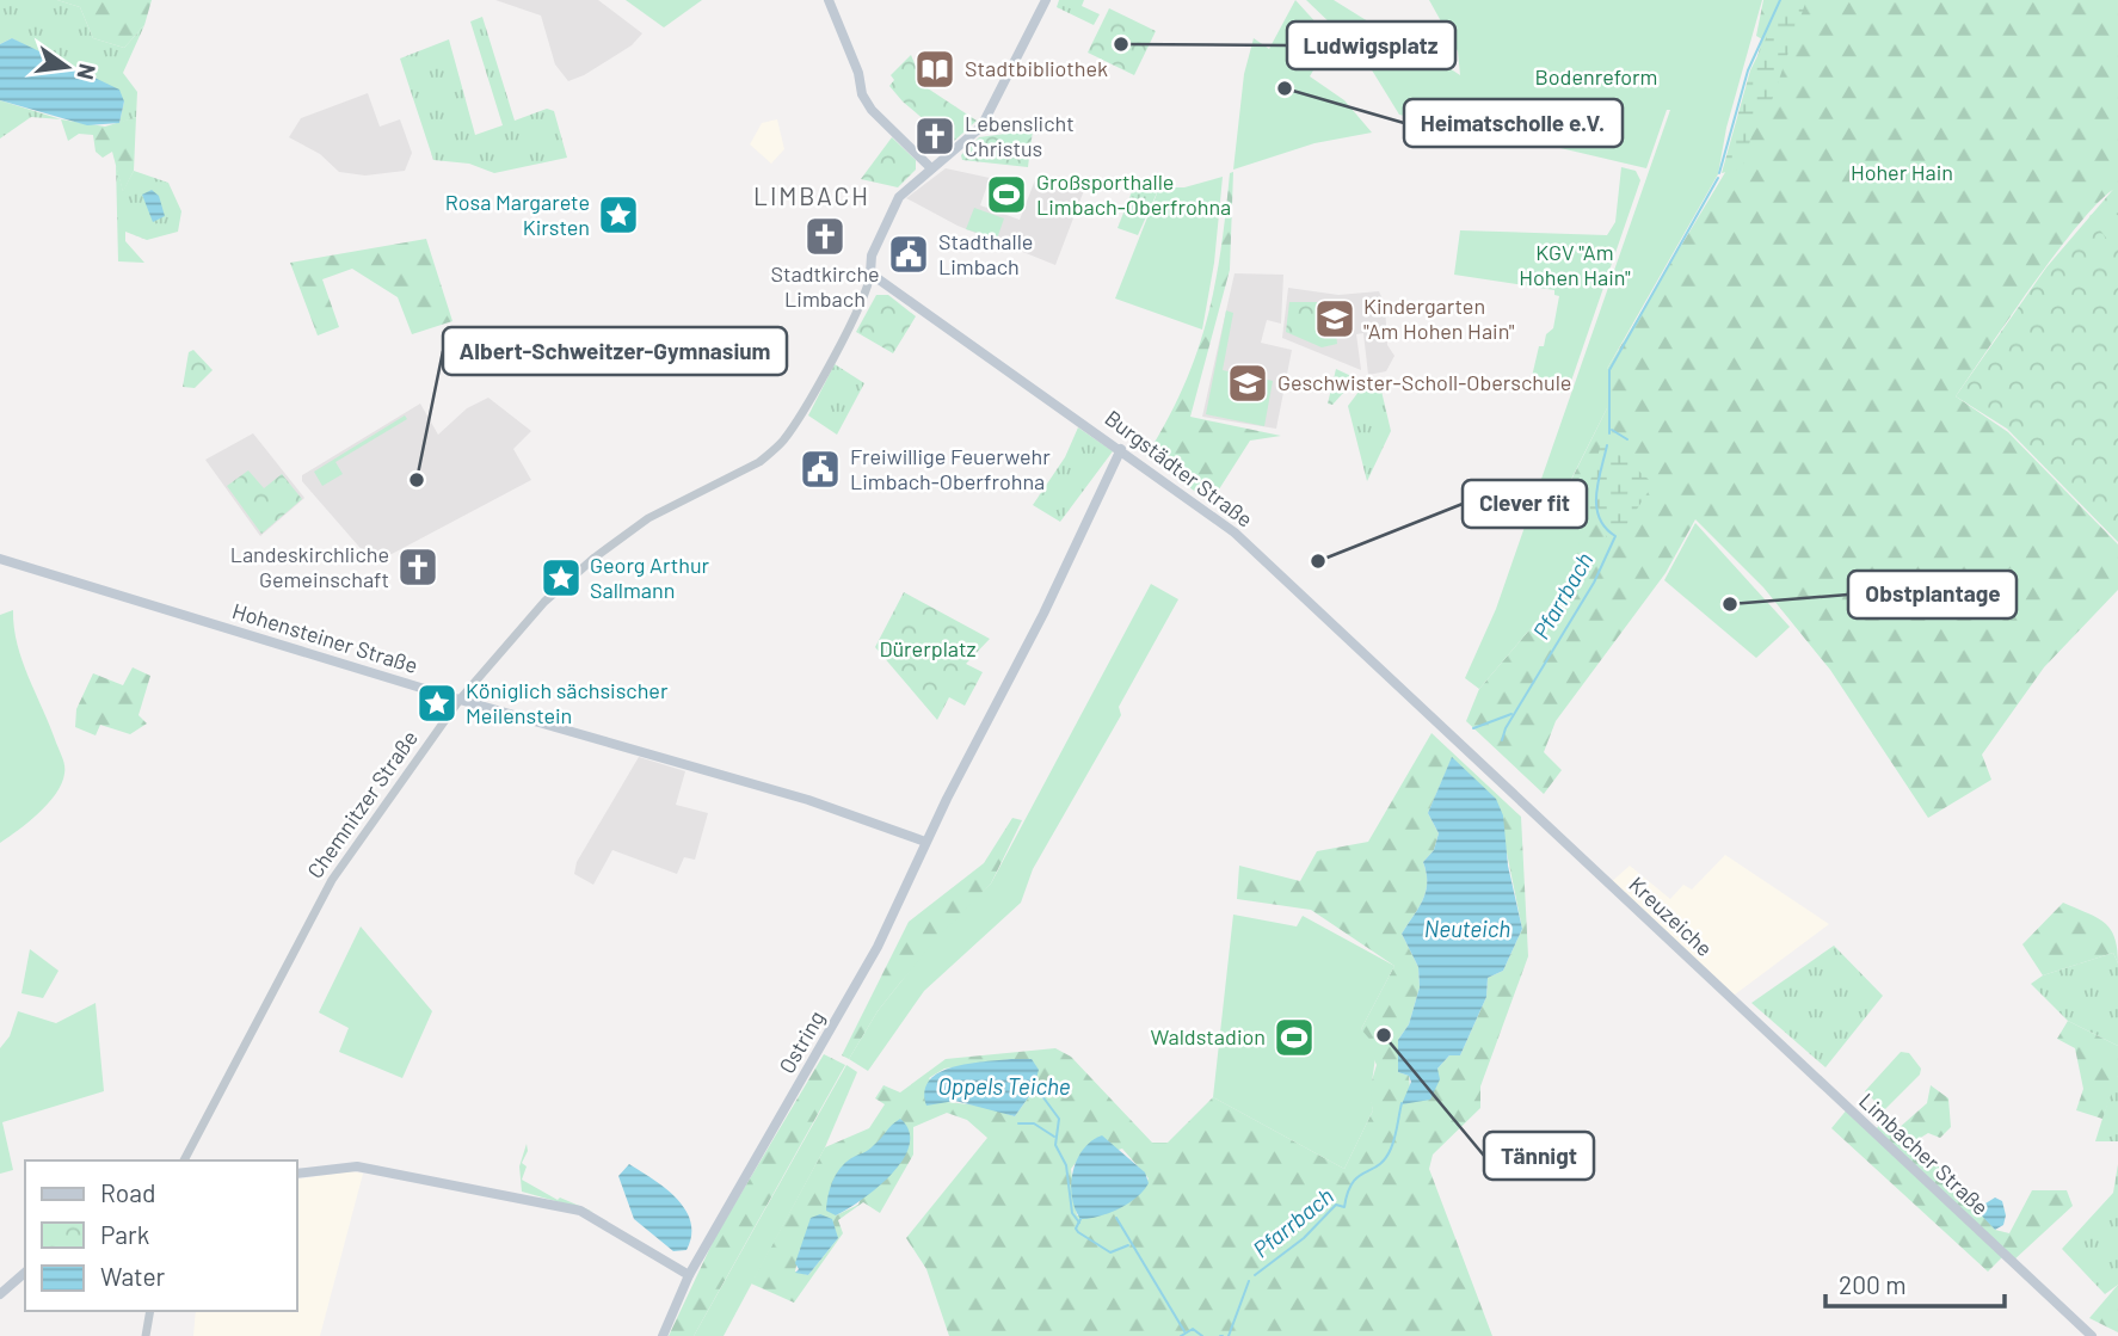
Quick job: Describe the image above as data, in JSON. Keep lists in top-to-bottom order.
{
  "streets": {
    "main road": [
      "Burgstädter Straße",
      "Hohensteiner Straße",
      "Kreuzeiche",
      "Ostring",
      "Limbacher Straße"
    ],
    "street": ["Chemnitzer Straße"]
  },
  "crossings": [
    ["Burgstädter Straße", "Chemnitzer Straße"],
    ["Burgstädter Straße", "Kreuzeiche"],
    ["Burgstädter Straße", "Ostring"],
    ["Hohensteiner Straße", "Chemnitzer Straße"],
    ["Hohensteiner Straße", "Ostring"],
    ["Kreuzeiche", "Limbacher Straße"]
  ],
  "districts": ["LIMBACH"],
  "water": ["Pfarrbach", "Neuteich", "Oppels Teiche"],
  "parks": [
    "Bodenreform",
    "Hoher Hain",
    "KGV \"Am Hohen Hain\"",
    "Dürerplatz"
  ],
  "places": {
    "other": [
      "Ludwigsplatz",
      "Heimatscholle e.V.",
      "Albert-Schweitzer-Gymnasium",
      "Clever fit",
      "Obstplantage",
      "Tännigt"
    ],
    "library": ["Stadtbibliothek"],
    "church": ["Lebenslicht Christus", "Stadtkirche Limbach", "Landeskirchliche Gemeinschaft"],
    "sports": ["Großsporthalle Limbach-Oberfrohna", "Waldstadion"],
    "place": ["Rosa Margarete Kirsten", "Georg Arthur Sallmann", "Königlich sächsischer Meilenstein"],
    "public building": ["Stadthalle Limbach", "Freiwillige Feuerwehr Limbach-Oberfrohna"],
    "school or university": ["Kindergarten \"Am Hohen Hain\"", "Geschwister-Scholl-Oberschule"]
  },
  "legend": ["Road", "Park", "Water"],
  "scale_bar": "200 m",
  "north": "right"
}
